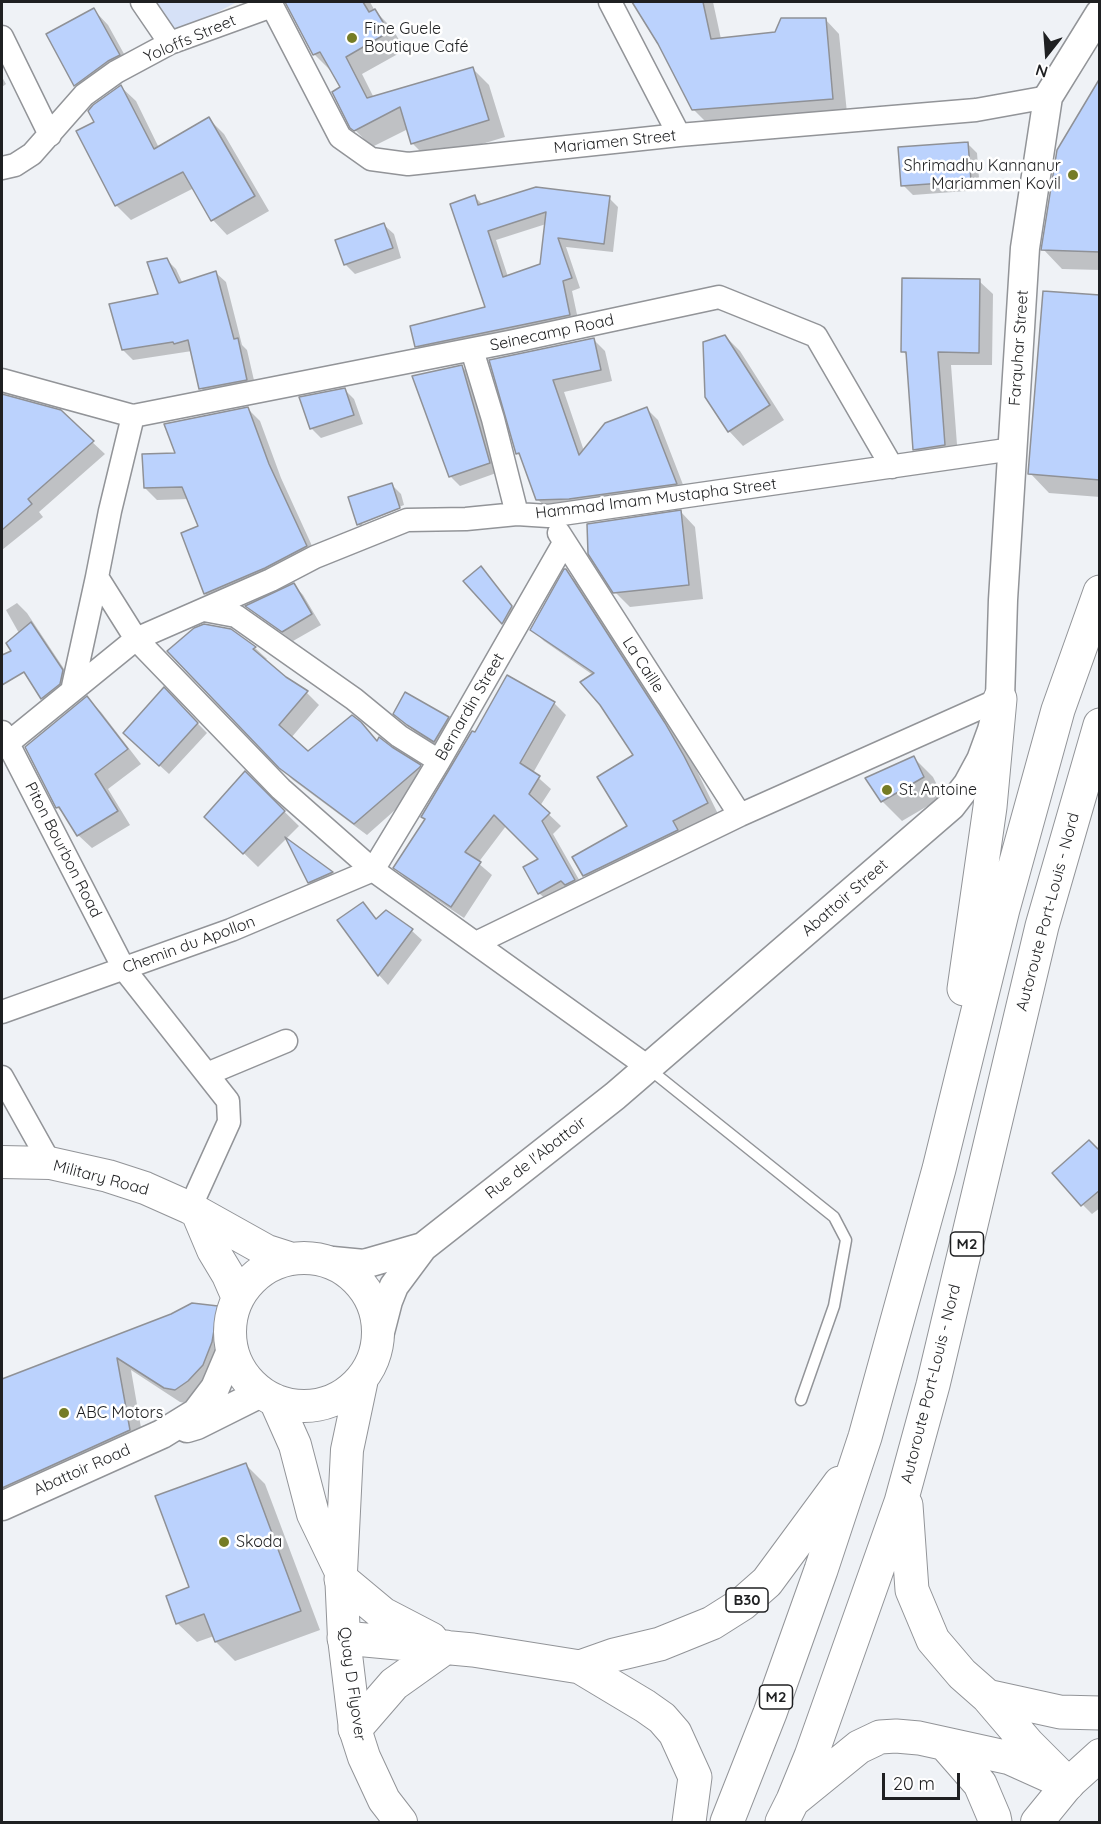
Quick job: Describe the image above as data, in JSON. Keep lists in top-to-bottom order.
{
  "streets": {
    "highway": ["Autoroute Port-Louis - Nord", "M2", "B30"],
    "main road": ["Military Road", "Quay D Flyover"],
    "street": [
      "Yoloffs Street",
      "Mariamen Street",
      "Seinecamp Road",
      "Farquhar Street",
      "Hammad Imam Mustapha Street",
      "La Caille",
      "Bernardin Street",
      "Piton Bourbon Road",
      "Abattoir Street",
      "Chemin du Apollon",
      "Rue de l'Abattoir",
      "Abattoir Road"
    ]
  },
  "crossings": [
    ["Yoloffs Street", "Mariamen Street"],
    ["Mariamen Street", "Farquhar Street"],
    ["Seinecamp Road", "Hammad Imam Mustapha Street"],
    ["Farquhar Street", "Hammad Imam Mustapha Street"],
    ["Farquhar Street", "Abattoir Street"],
    ["Hammad Imam Mustapha Street", "La Caille"],
    ["Hammad Imam Mustapha Street", "Piton Bourbon Road"],
    ["La Caille", "Bernardin Street"],
    ["Bernardin Street", "Chemin du Apollon"],
    ["Piton Bourbon Road", "Chemin du Apollon"],
    ["Piton Bourbon Road", "Military Road"],
    ["Abattoir Street", "Rue de l'Abattoir"],
    ["Rue de l'Abattoir", "Military Road"],
    ["Rue de l'Abattoir", "Abattoir Road"],
    ["Rue de l'Abattoir", "Quay D Flyover"],
    ["Military Road", "Abattoir Road"],
    ["Military Road", "Quay D Flyover"],
    ["M2", "B30"],
    ["Abattoir Road", "Quay D Flyover"]
  ],
  "places": [
    "Fine Guele Boutique Café",
    "Shrimadhu Kannanur Mariammen Kovil",
    "St. Antoine",
    "ABC Motors",
    "Skoda"
  ],
  "scale_bar": "20 m",
  "north": "bottom"
}
